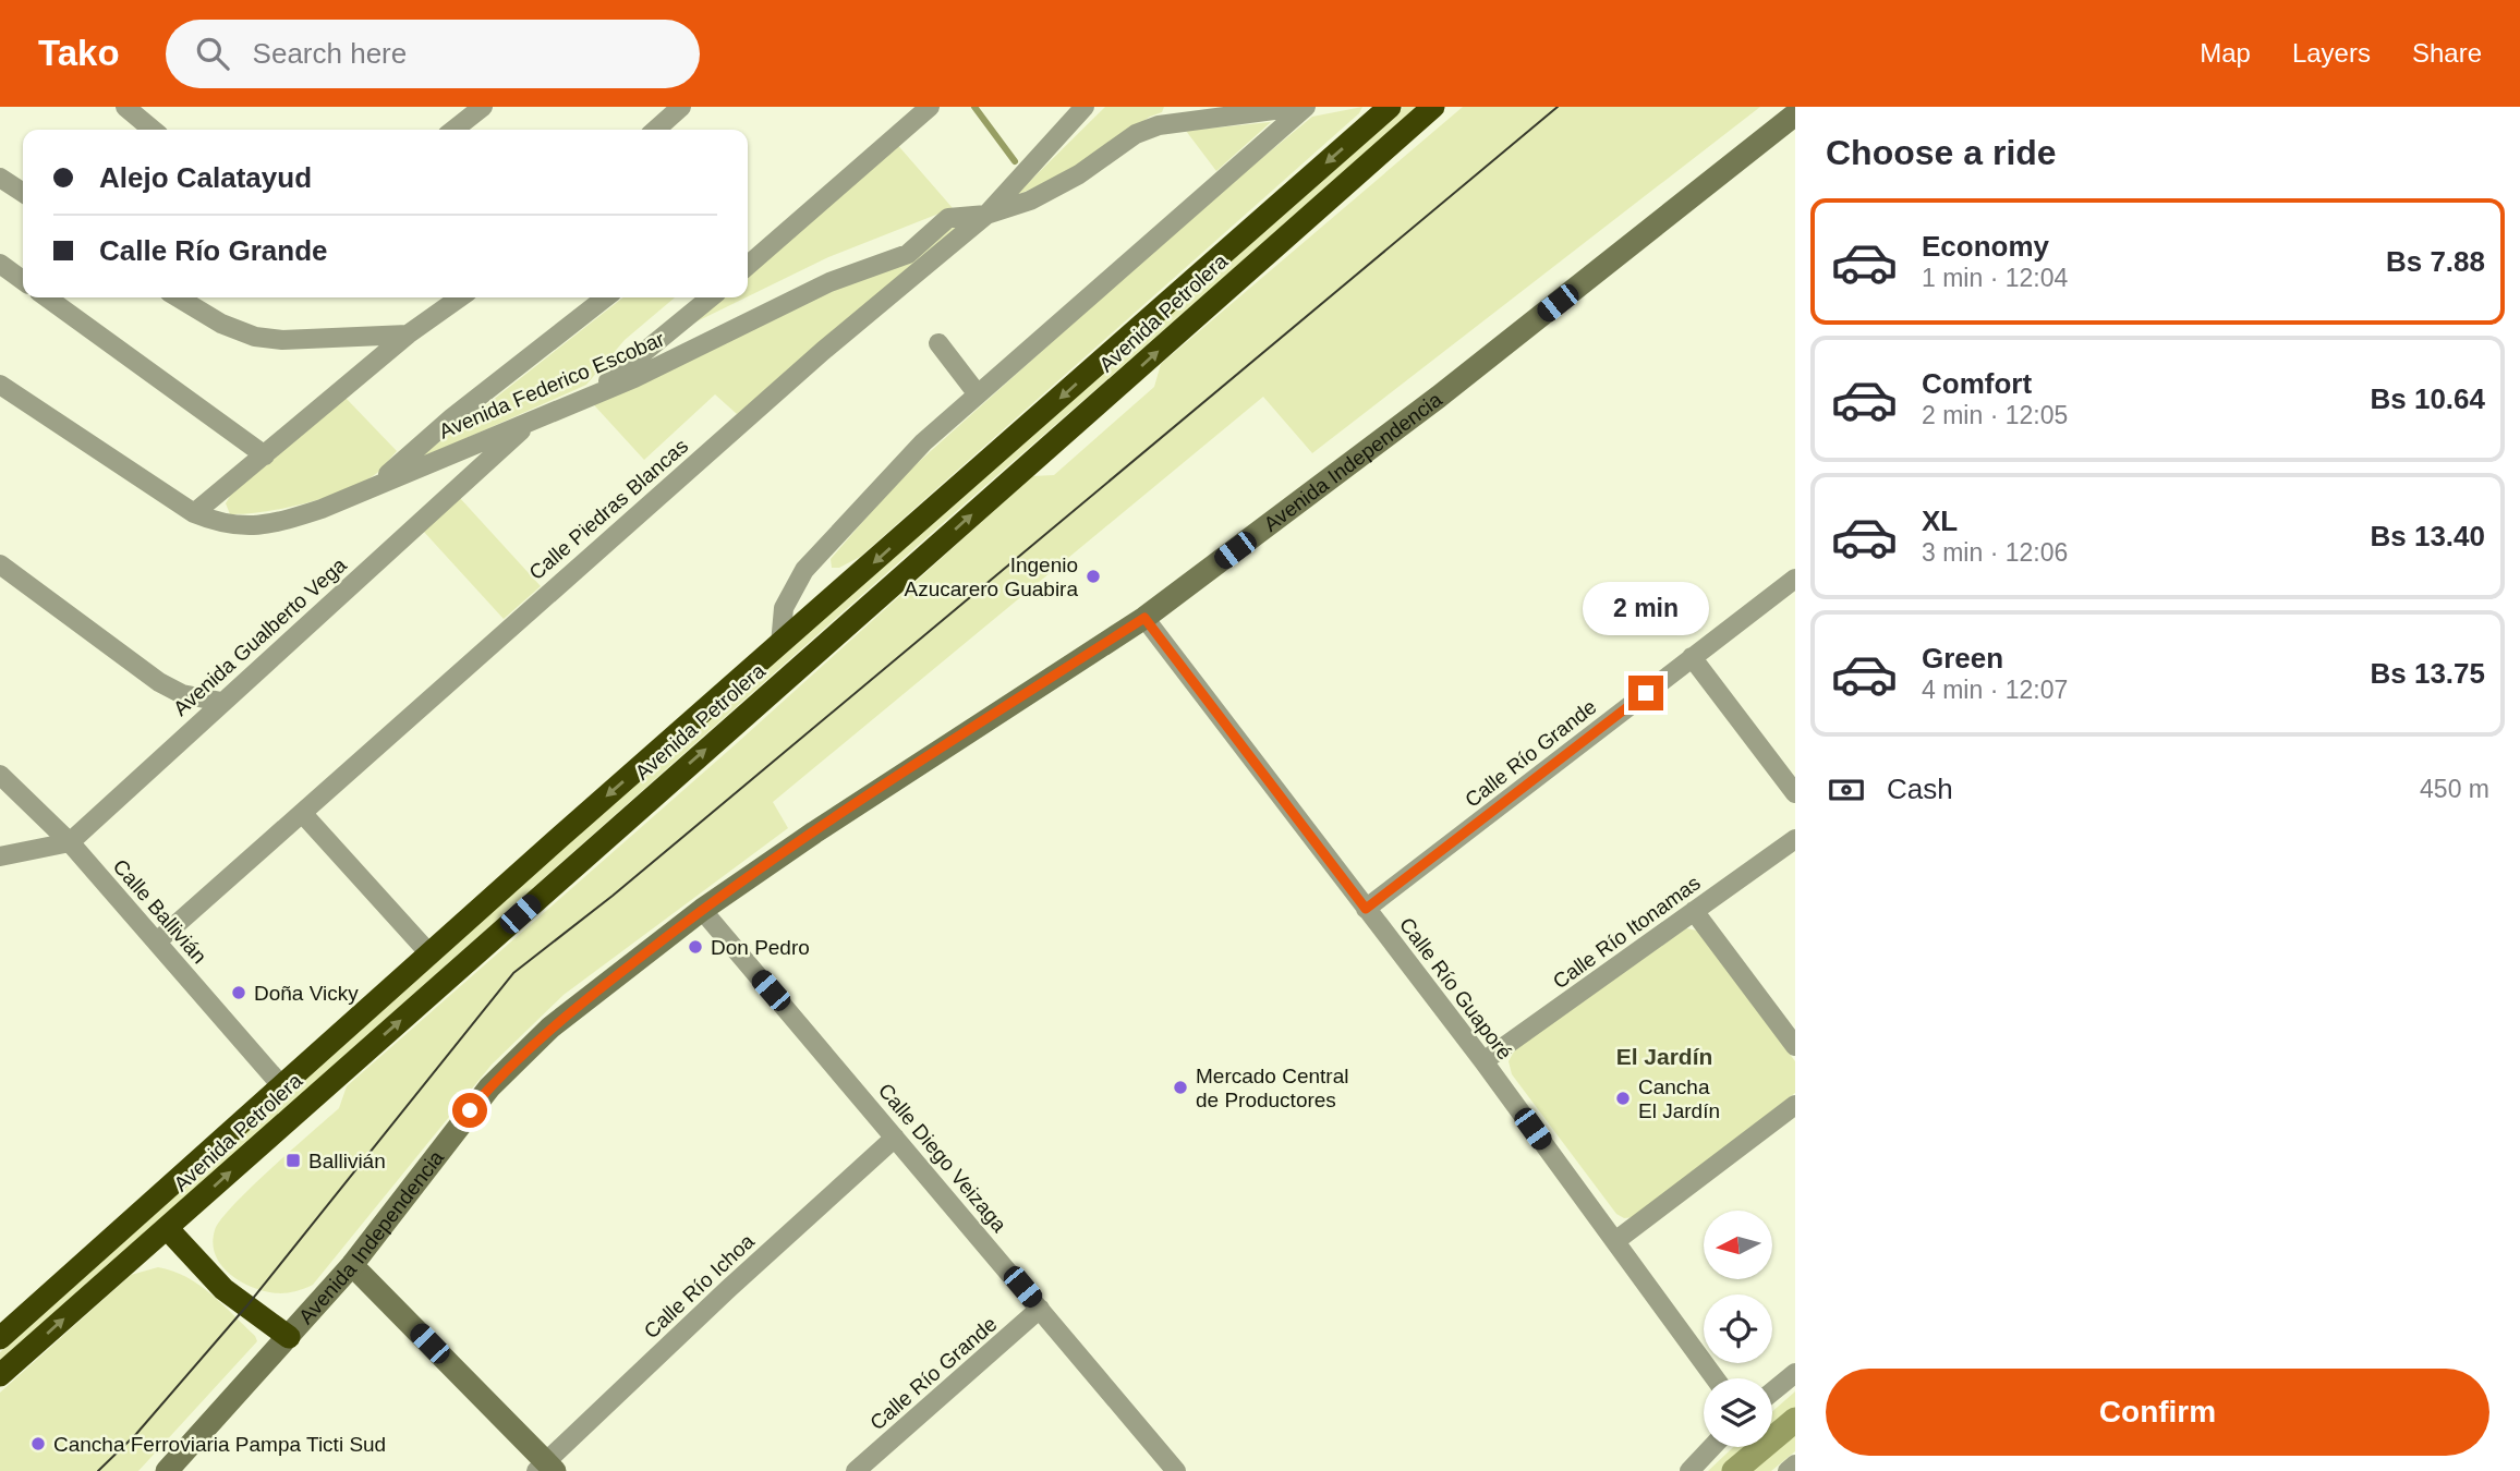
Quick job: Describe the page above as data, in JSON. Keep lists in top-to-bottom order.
{
  "streets": {
    "highway": ["Avenida Petrolera"],
    "street": [
      "Avenida Federico Escobar",
      "Avenida Independencia",
      "Calle Piedras Blancas",
      "Avenida Gualberto Vega",
      "Calle Río Grande",
      "Calle Ballivián",
      "Calle Río Itonamas",
      "Calle Río Guaporé",
      "Calle Diego Veizaga",
      "Calle Río Ichoa"
    ]
  },
  "crossings": [
    ["Avenida Petrolera", "Calle Ballivián"],
    ["Avenida Federico Escobar", "Calle Piedras Blancas"],
    ["Avenida Federico Escobar", "Avenida Gualberto Vega"],
    ["Avenida Independencia", "Calle Río Guaporé"],
    ["Avenida Independencia", "Calle Diego Veizaga"],
    ["Calle Piedras Blancas", "Calle Ballivián"],
    ["Avenida Gualberto Vega", "Calle Ballivián"],
    ["Calle Río Grande", "Calle Río Guaporé"],
    ["Calle Río Grande", "Calle Diego Veizaga"],
    ["Calle Río Itonamas", "Calle Río Guaporé"],
    ["Calle Diego Veizaga", "Calle Río Ichoa"]
  ],
  "districts": ["El Jardín"],
  "places": {
    "other": [
      "Ingenio Azucarero Guabira",
      "Don Pedro",
      "Doña Vicky",
      "Mercado Central de Productores",
      "Cancha El Jardín",
      "Cancha Ferroviaria Pampa Ticti Sud"
    ],
    "transit": ["Ballivián"]
  },
  "north": "left",
  "page": {
    "header": "Tako",
    "search": "Search here",
    "nav": ["Map", "Layers", "Share"],
    "heading": "Choose a ride",
    "banner": ["Alejo Calatayud", "Calle Río Grande"],
    "list": [
      {
        "name": "Economy",
        "note": "1 min · 12:04",
        "value": "Bs 7.88"
      },
      {
        "name": "Comfort",
        "note": "2 min · 12:05",
        "value": "Bs 10.64"
      },
      {
        "name": "XL",
        "note": "3 min · 12:06",
        "value": "Bs 13.40"
      },
      {
        "name": "Green",
        "note": "4 min · 12:07",
        "value": "Bs 13.75"
      }
    ],
    "bubble": "2 min",
    "pay": ["Cash", "450 m"],
    "buttons": "Confirm"
  }
}
